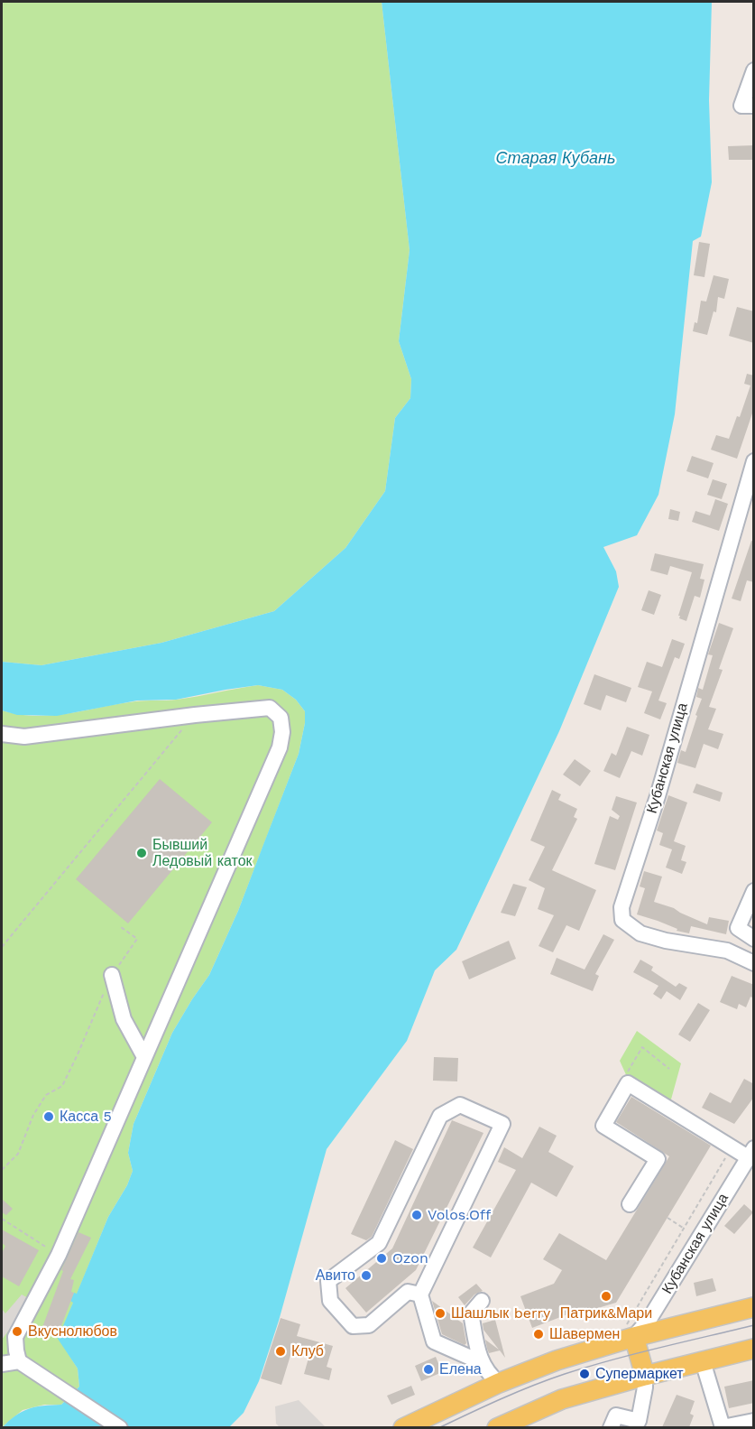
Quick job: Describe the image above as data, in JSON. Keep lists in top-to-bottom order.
{
  "streets": {
    "street": ["Кубанская улица"]
  },
  "water": ["Старая Кубань"],
  "places": [
    "Бывший Ледовый каток",
    "Касса 5",
    "Volos.Off",
    "Ozon",
    "Авито",
    "Патрик&Мари",
    "Шашлык berry",
    "Вкуснолюбов",
    "Шавермен",
    "Клуб",
    "Елена",
    "Супермаркет"
  ]
}
